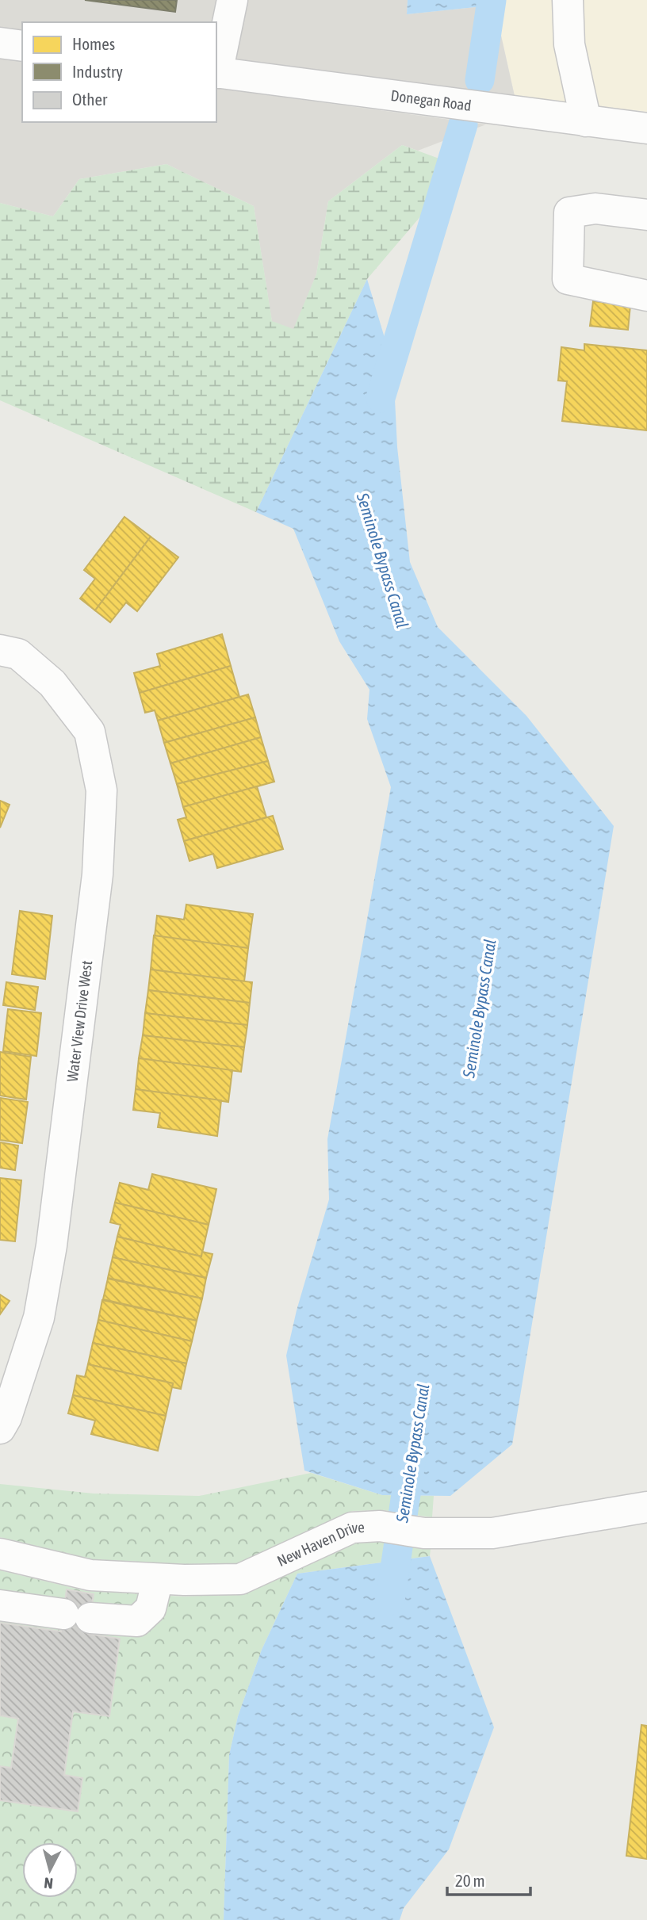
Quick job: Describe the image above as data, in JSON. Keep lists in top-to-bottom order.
{
  "streets": {
    "street": ["Donegan Road", "Water View Drive West", "New Haven Drive"]
  },
  "water": ["Seminole Bypass Canal"],
  "legend": ["Homes", "Industry", "Other"],
  "scale_bar": "20 m",
  "north": "bottom"
}
